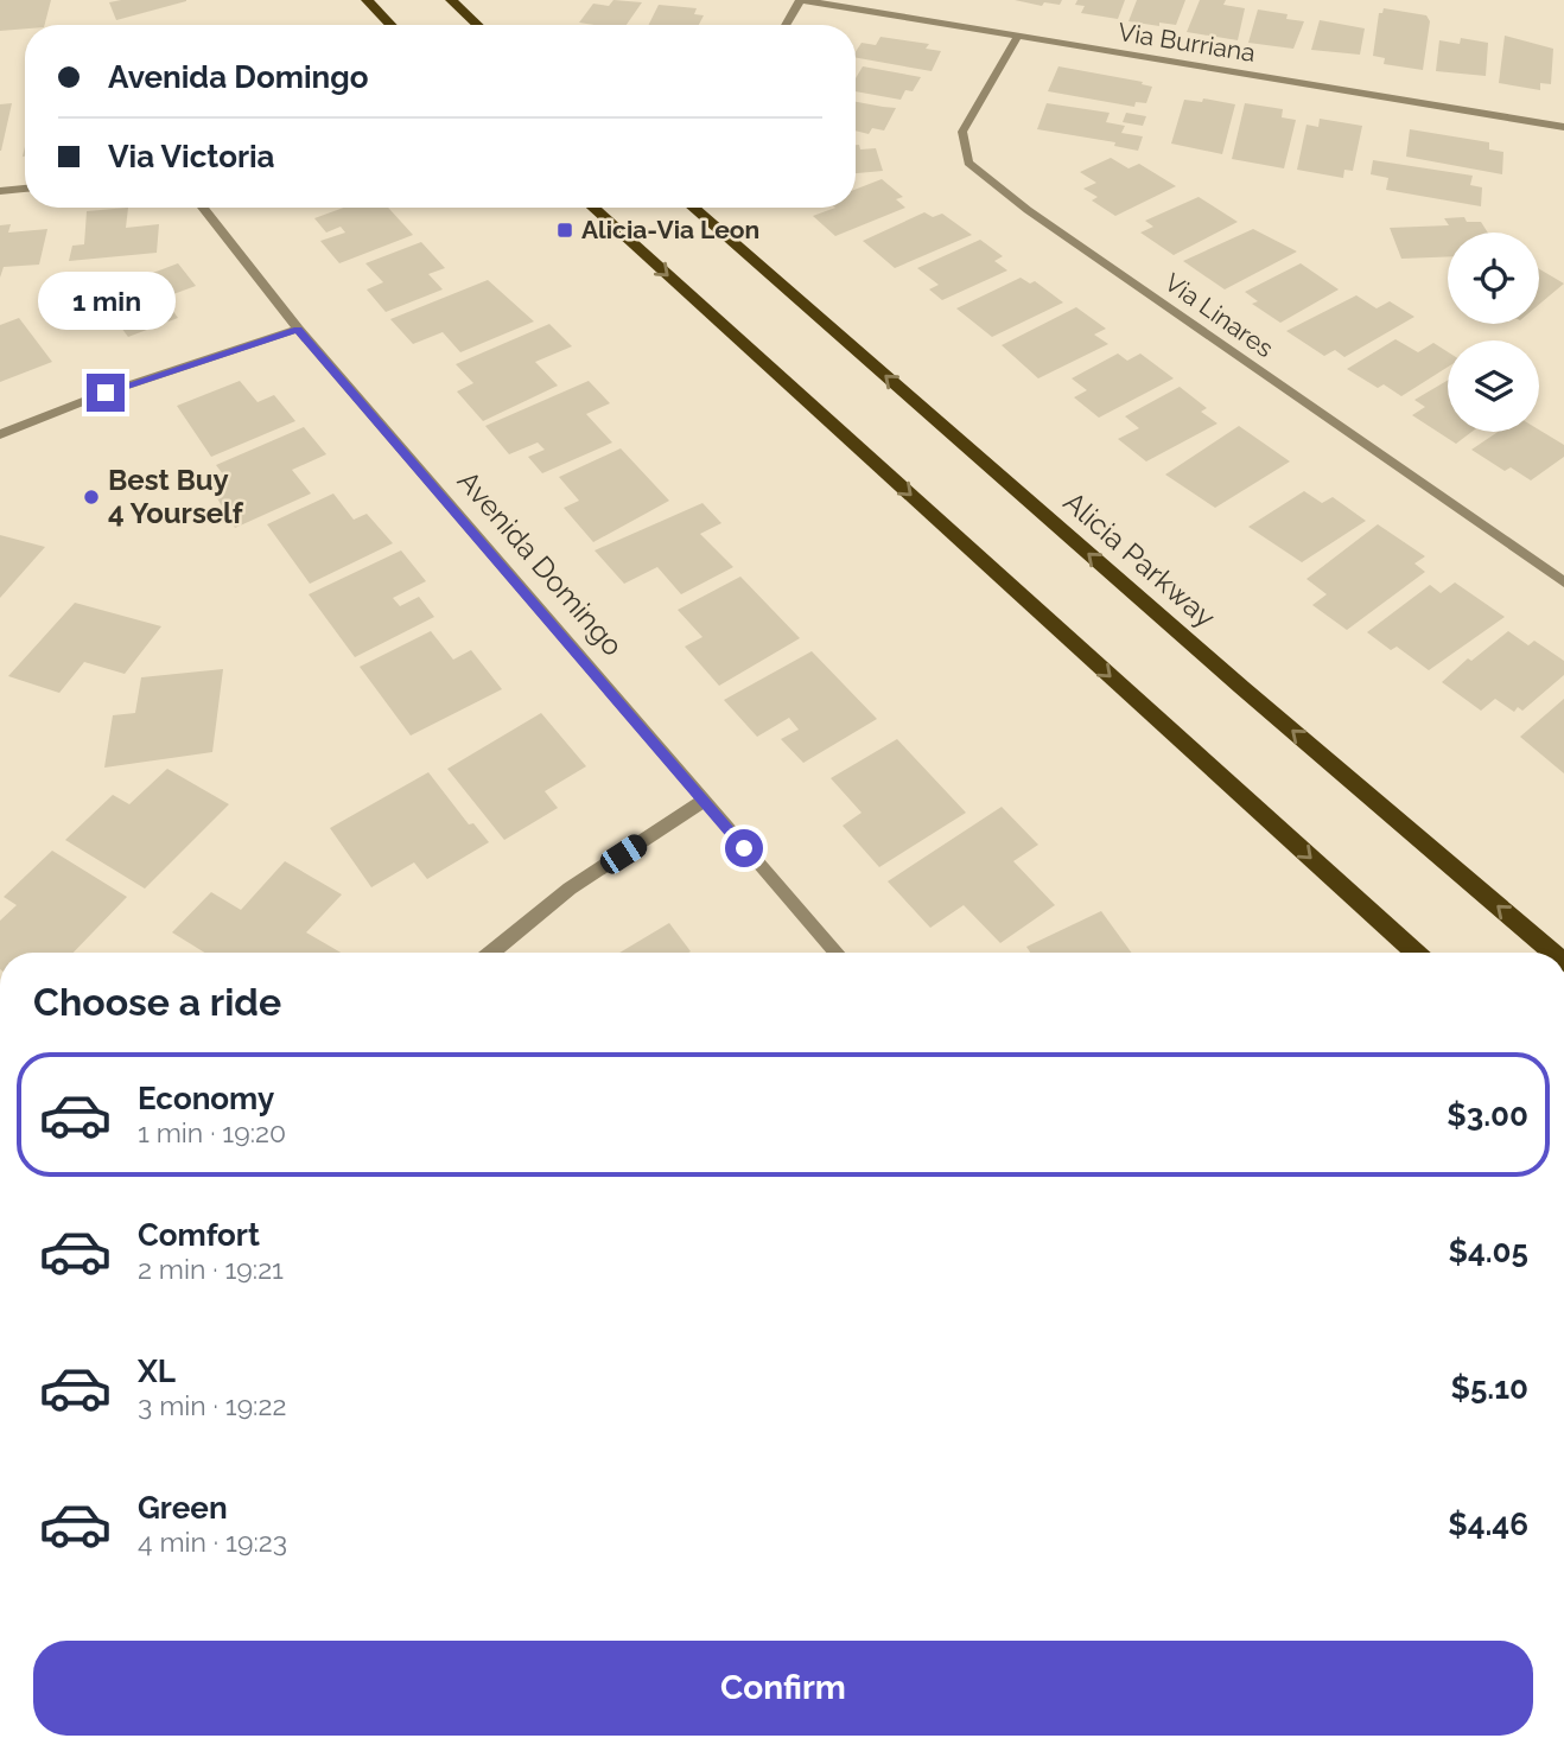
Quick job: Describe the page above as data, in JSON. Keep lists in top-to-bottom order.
{
  "streets": {
    "main road": ["Alicia Parkway"],
    "street": ["Via Burriana", "Via Linares", "Avenida Domingo"]
  },
  "crossings": [
    ["Via Burriana", "Via Linares"]
  ],
  "places": {
    "transit": ["Alicia-Via Leon"],
    "other": ["Best Buy 4 Yourself"]
  },
  "page": {
    "banner": ["Avenida Domingo", "Via Victoria"],
    "bubble": "1 min",
    "heading": "Choose a ride",
    "list": [
      {
        "name": "Economy",
        "note": "1 min · 19:20",
        "value": "$3.00"
      },
      {
        "name": "Comfort",
        "note": "2 min · 19:21",
        "value": "$4.05"
      },
      {
        "name": "XL",
        "note": "3 min · 19:22",
        "value": "$5.10"
      },
      {
        "name": "Green",
        "note": "4 min · 19:23",
        "value": "$4.46"
      }
    ],
    "buttons": "Confirm"
  }
}
